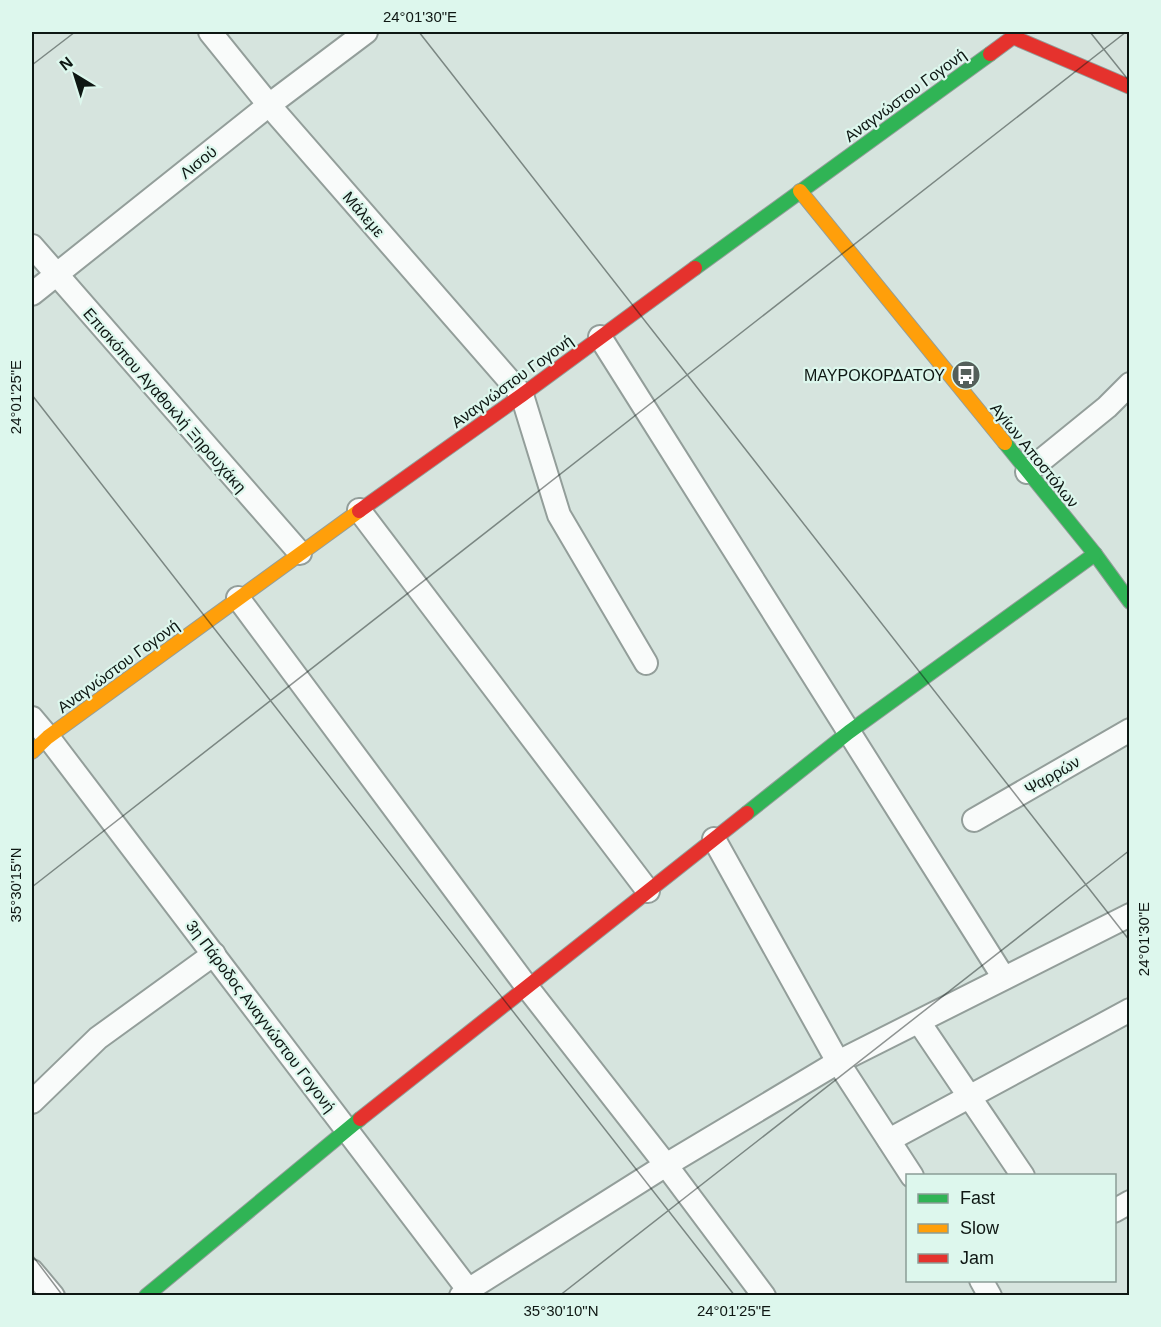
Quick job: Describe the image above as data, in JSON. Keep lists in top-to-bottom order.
{
  "streets": {
    "street": [
      "Αναγνώστου Γογονή",
      "Λισού",
      "Μάλεμε",
      "Επισκόπου Αγαθοκλή Ξηρουχάκη",
      "Αγίων Αποστόλων",
      "Ψαρρών",
      "3η Πάροδος Αναγνώστου Γογονή"
    ]
  },
  "crossings": [
    ["Αναγνώστου Γογονή", "Μάλεμε"],
    ["Αναγνώστου Γογονή", "Επισκόπου Αγαθοκλή Ξηρουχάκη"],
    ["Αναγνώστου Γογονή", "Αγίων Αποστόλων"],
    ["Αναγνώστου Γογονή", "3η Πάροδος Αναγνώστου Γογονή"],
    ["Λισού", "Μάλεμε"],
    ["Λισού", "Επισκόπου Αγαθοκλή Ξηρουχάκη"]
  ],
  "places": {
    "bus stop": ["ΜΑΥΡΟΚΟΡΔΑΤΟΥ"]
  },
  "legend": ["Fast", "Slow", "Jam"],
  "north": "top left",
  "coordinates": [
    "24°01'30\"E",
    "24°01'25\"E",
    "35°30'15\"N",
    "35°30'10\"N"
  ]
}
